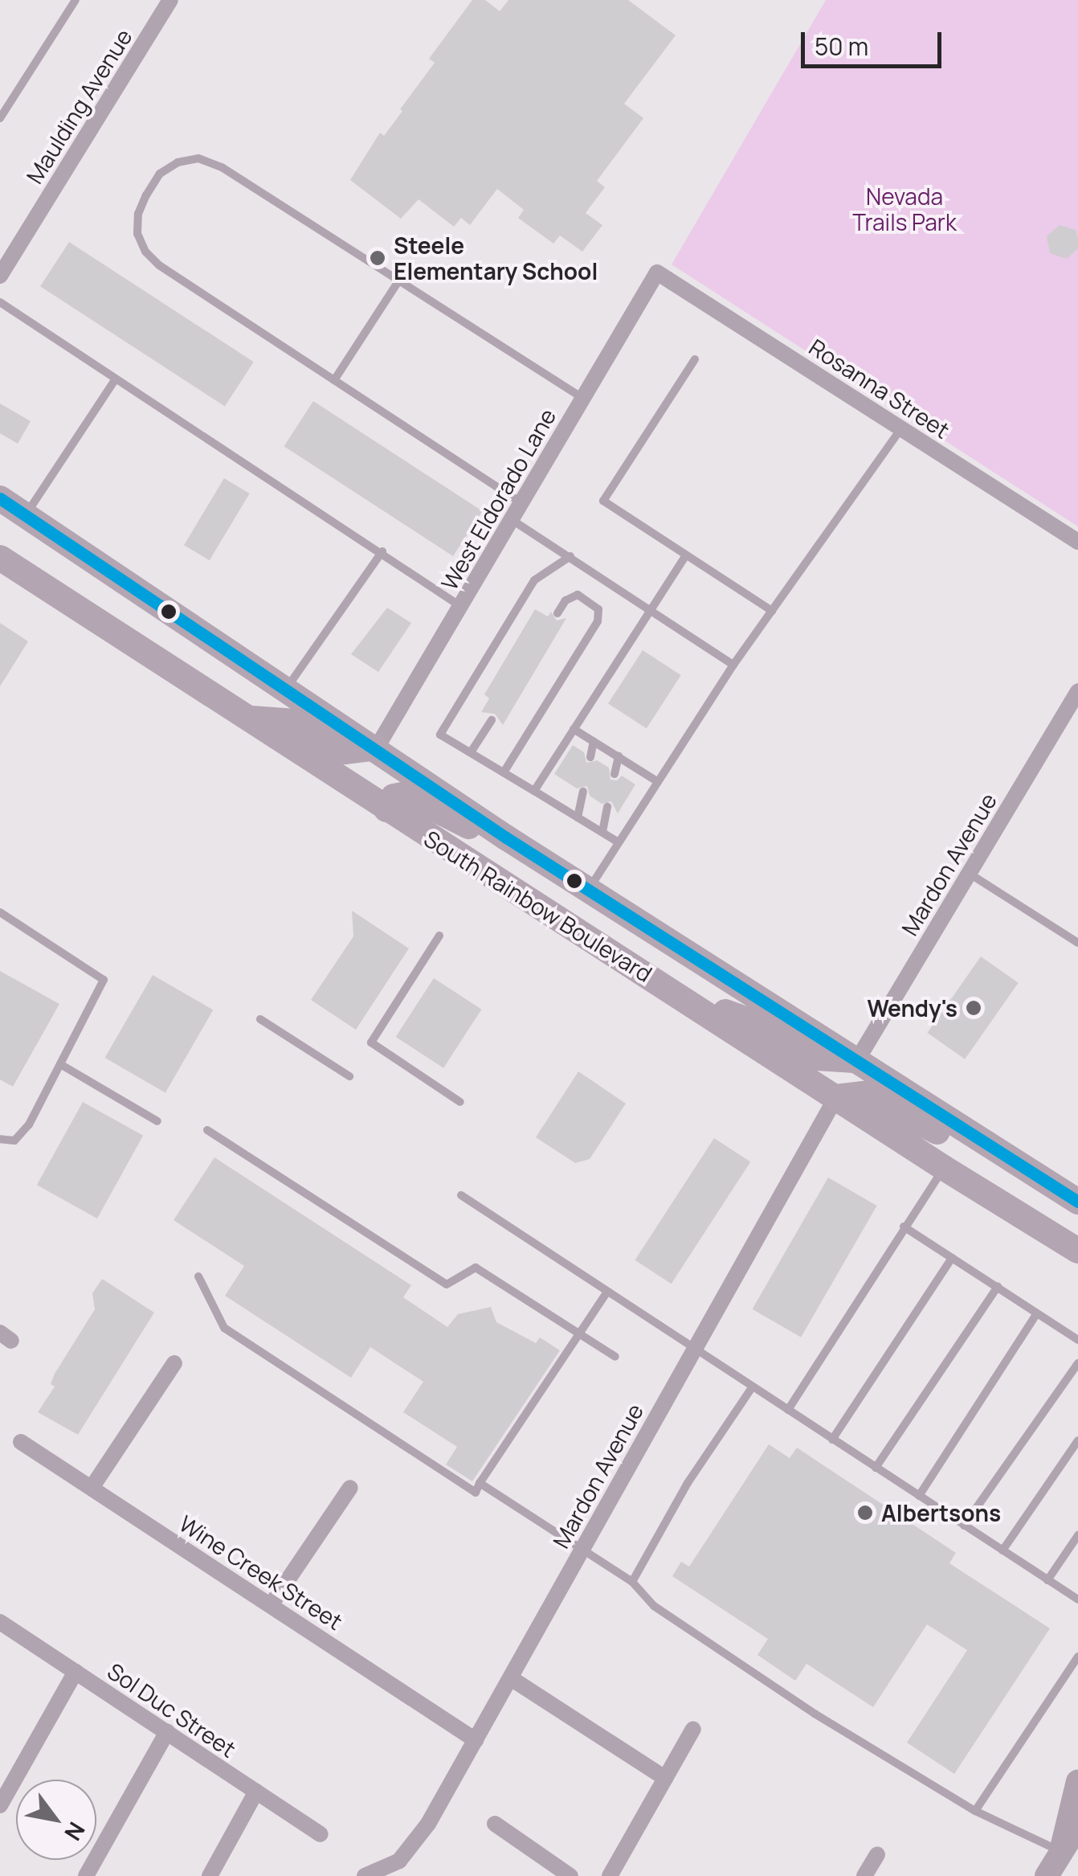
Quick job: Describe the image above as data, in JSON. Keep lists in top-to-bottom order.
{
  "streets": {
    "main road": ["South Rainbow Boulevard"],
    "street": [
      "Maulding Avenue",
      "Rosanna Street",
      "West Eldorado Lane",
      "Mardon Avenue",
      "Wine Creek Street",
      "Sol Duc Street"
    ]
  },
  "crossings": [
    ["Rosanna Street", "West Eldorado Lane"],
    ["West Eldorado Lane", "South Rainbow Boulevard"],
    ["Mardon Avenue", "South Rainbow Boulevard"],
    ["Mardon Avenue", "Wine Creek Street"]
  ],
  "parks": ["Nevada Trails Park"],
  "places": ["Steele Elementary School", "Wendy's", "Albertsons"],
  "scale_bar": "50 m",
  "north": "bottom right"
}
